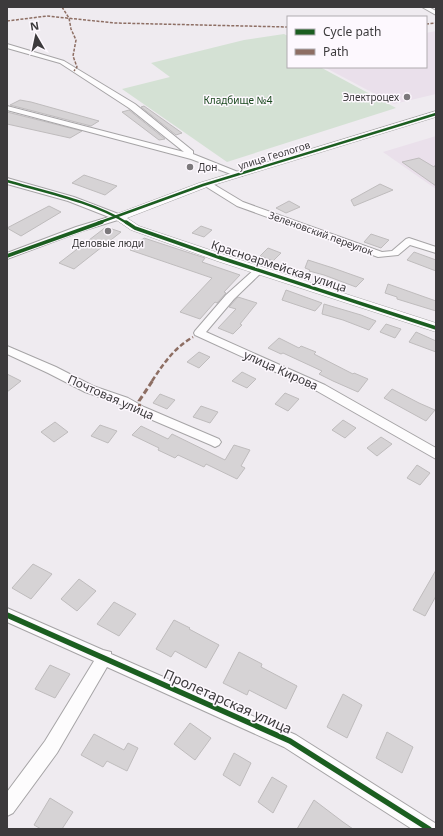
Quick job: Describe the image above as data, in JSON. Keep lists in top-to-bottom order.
{
  "streets": {
    "street": [
      "улица Геологов",
      "Зеленовский переулок",
      "Красноармейская улица",
      "улица Кирова",
      "Почтовая улица",
      "Пролетарская улица"
    ]
  },
  "crossings": [
    ["улица Геологов", "Зеленовский переулок"],
    ["улица Геологов", "Красноармейская улица"],
    ["Красноармейская улица", "улица Кирова"]
  ],
  "parks": ["Кладбище №4"],
  "places": ["Электроцех", "Дон", "Деловые люди"],
  "legend": ["Cycle path", "Path"],
  "north": "top"
}
